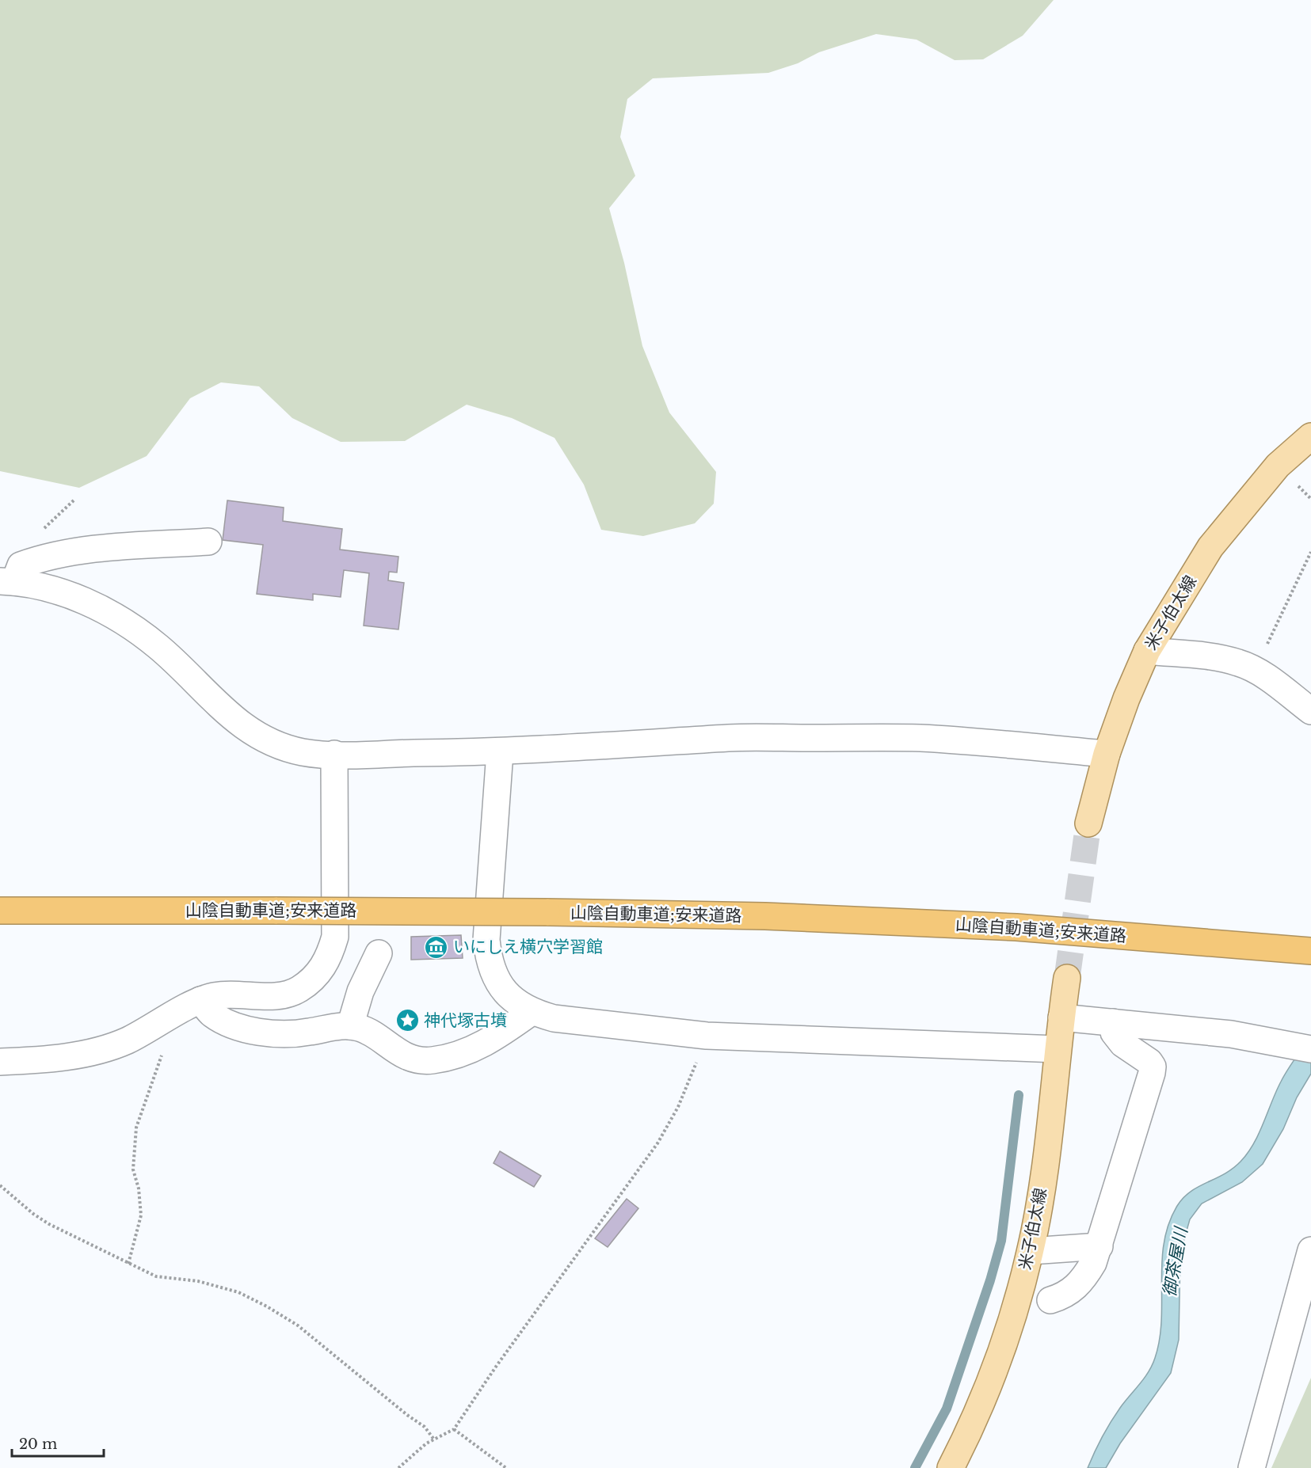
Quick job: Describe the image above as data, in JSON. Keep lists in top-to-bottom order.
{
  "streets": {
    "highway": ["山陰自動車道;安来道路"],
    "main road": ["米子伯太線"]
  },
  "water": ["御茶屋川"],
  "places": {
    "museum": ["いにしえ横穴学習館"],
    "place": ["神代塚古墳"]
  },
  "scale_bar": "20 m"
}
